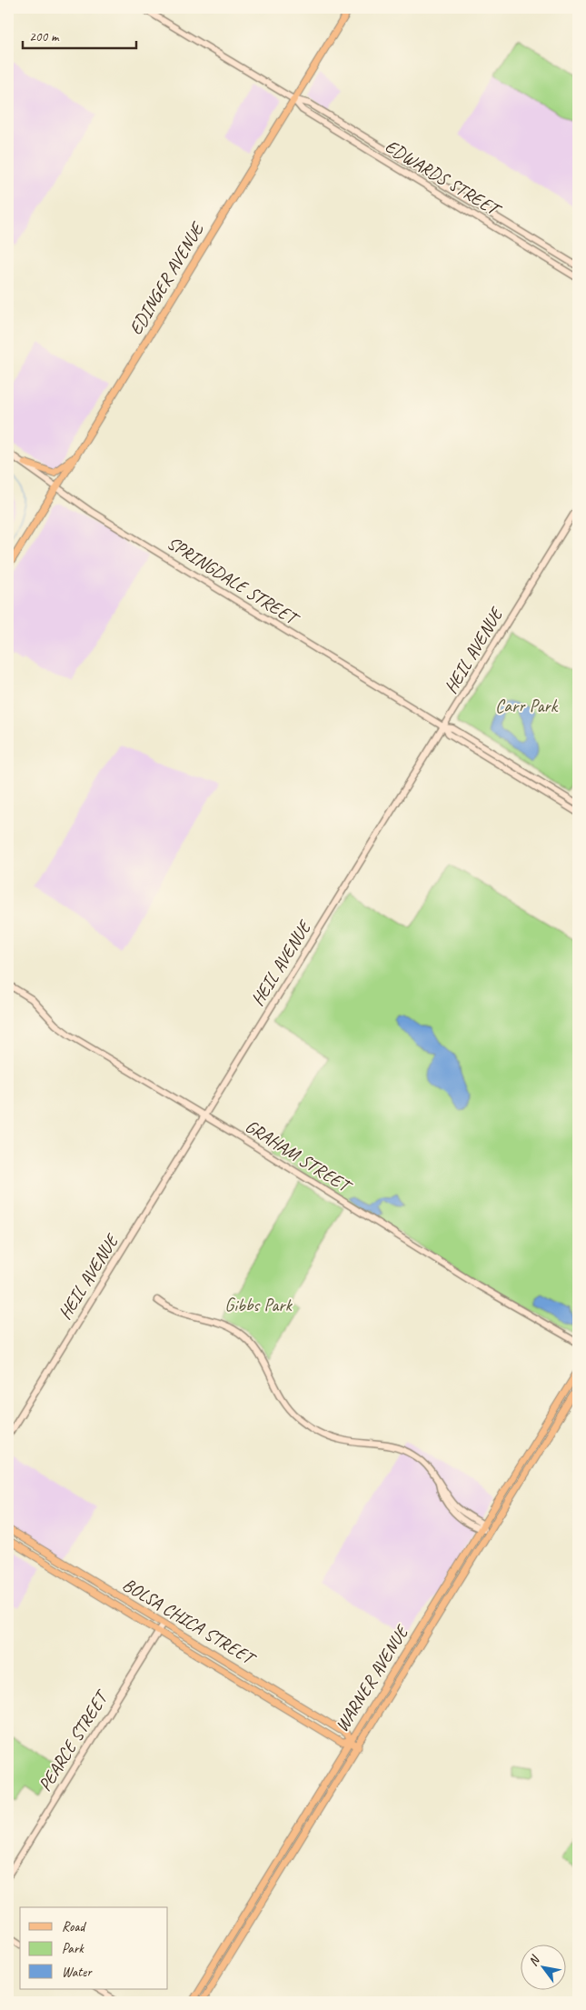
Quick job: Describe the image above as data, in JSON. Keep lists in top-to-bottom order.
{
  "streets": {
    "main road": [
      "EDWARDS STREET",
      "EDINGER AVENUE",
      "SPRINGDALE STREET",
      "HEIL AVENUE",
      "GRAHAM STREET",
      "BOLSA CHICA STREET",
      "WARNER AVENUE",
      "PEARCE STREET"
    ]
  },
  "crossings": [
    ["EDWARDS STREET", "EDINGER AVENUE"],
    ["EDINGER AVENUE", "SPRINGDALE STREET"],
    ["SPRINGDALE STREET", "HEIL AVENUE"],
    ["HEIL AVENUE", "GRAHAM STREET"],
    ["BOLSA CHICA STREET", "WARNER AVENUE"],
    ["BOLSA CHICA STREET", "PEARCE STREET"]
  ],
  "parks": ["Carr Park", "Gibbs Park"],
  "legend": ["Road", "Park", "Water"],
  "scale_bar": "200 m",
  "north": "top left"
}
